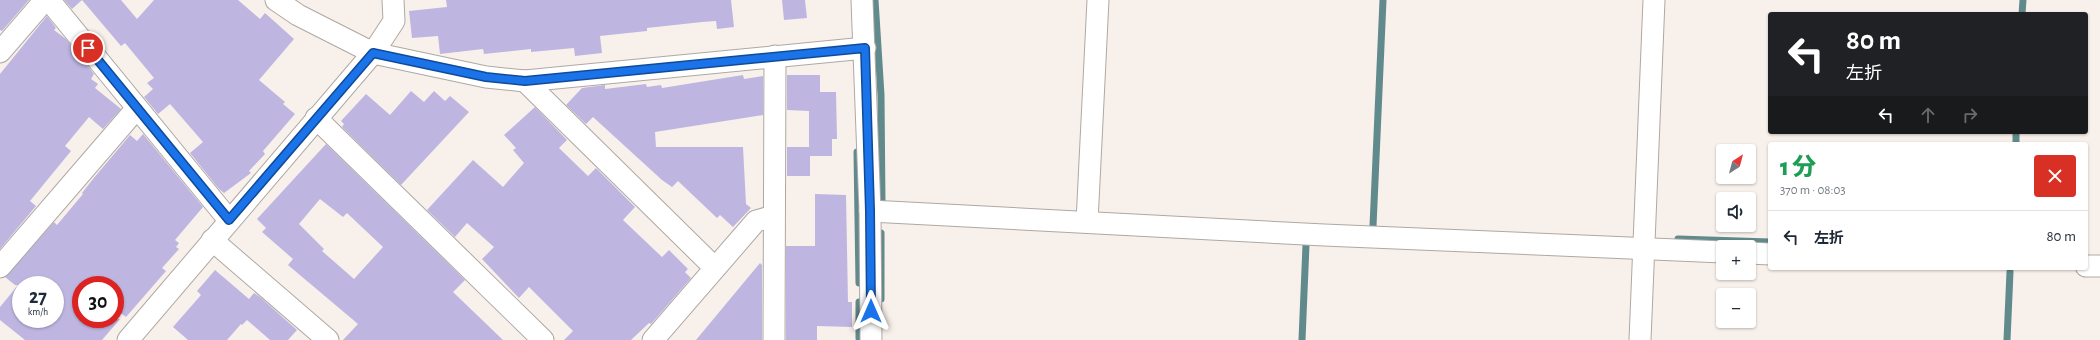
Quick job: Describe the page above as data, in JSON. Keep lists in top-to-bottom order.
{
  "north": "top right",
  "page": {
    "turn": ["80 m", "左折"],
    "heading": ["1 分", "370 m · 08:03"],
    "map_buttons": ["+", "−"],
    "list": [
      {
        "name": "左折",
        "value": "80 m"
      }
    ],
    "speed": "27 km/h",
    "limit": "30"
  }
}
